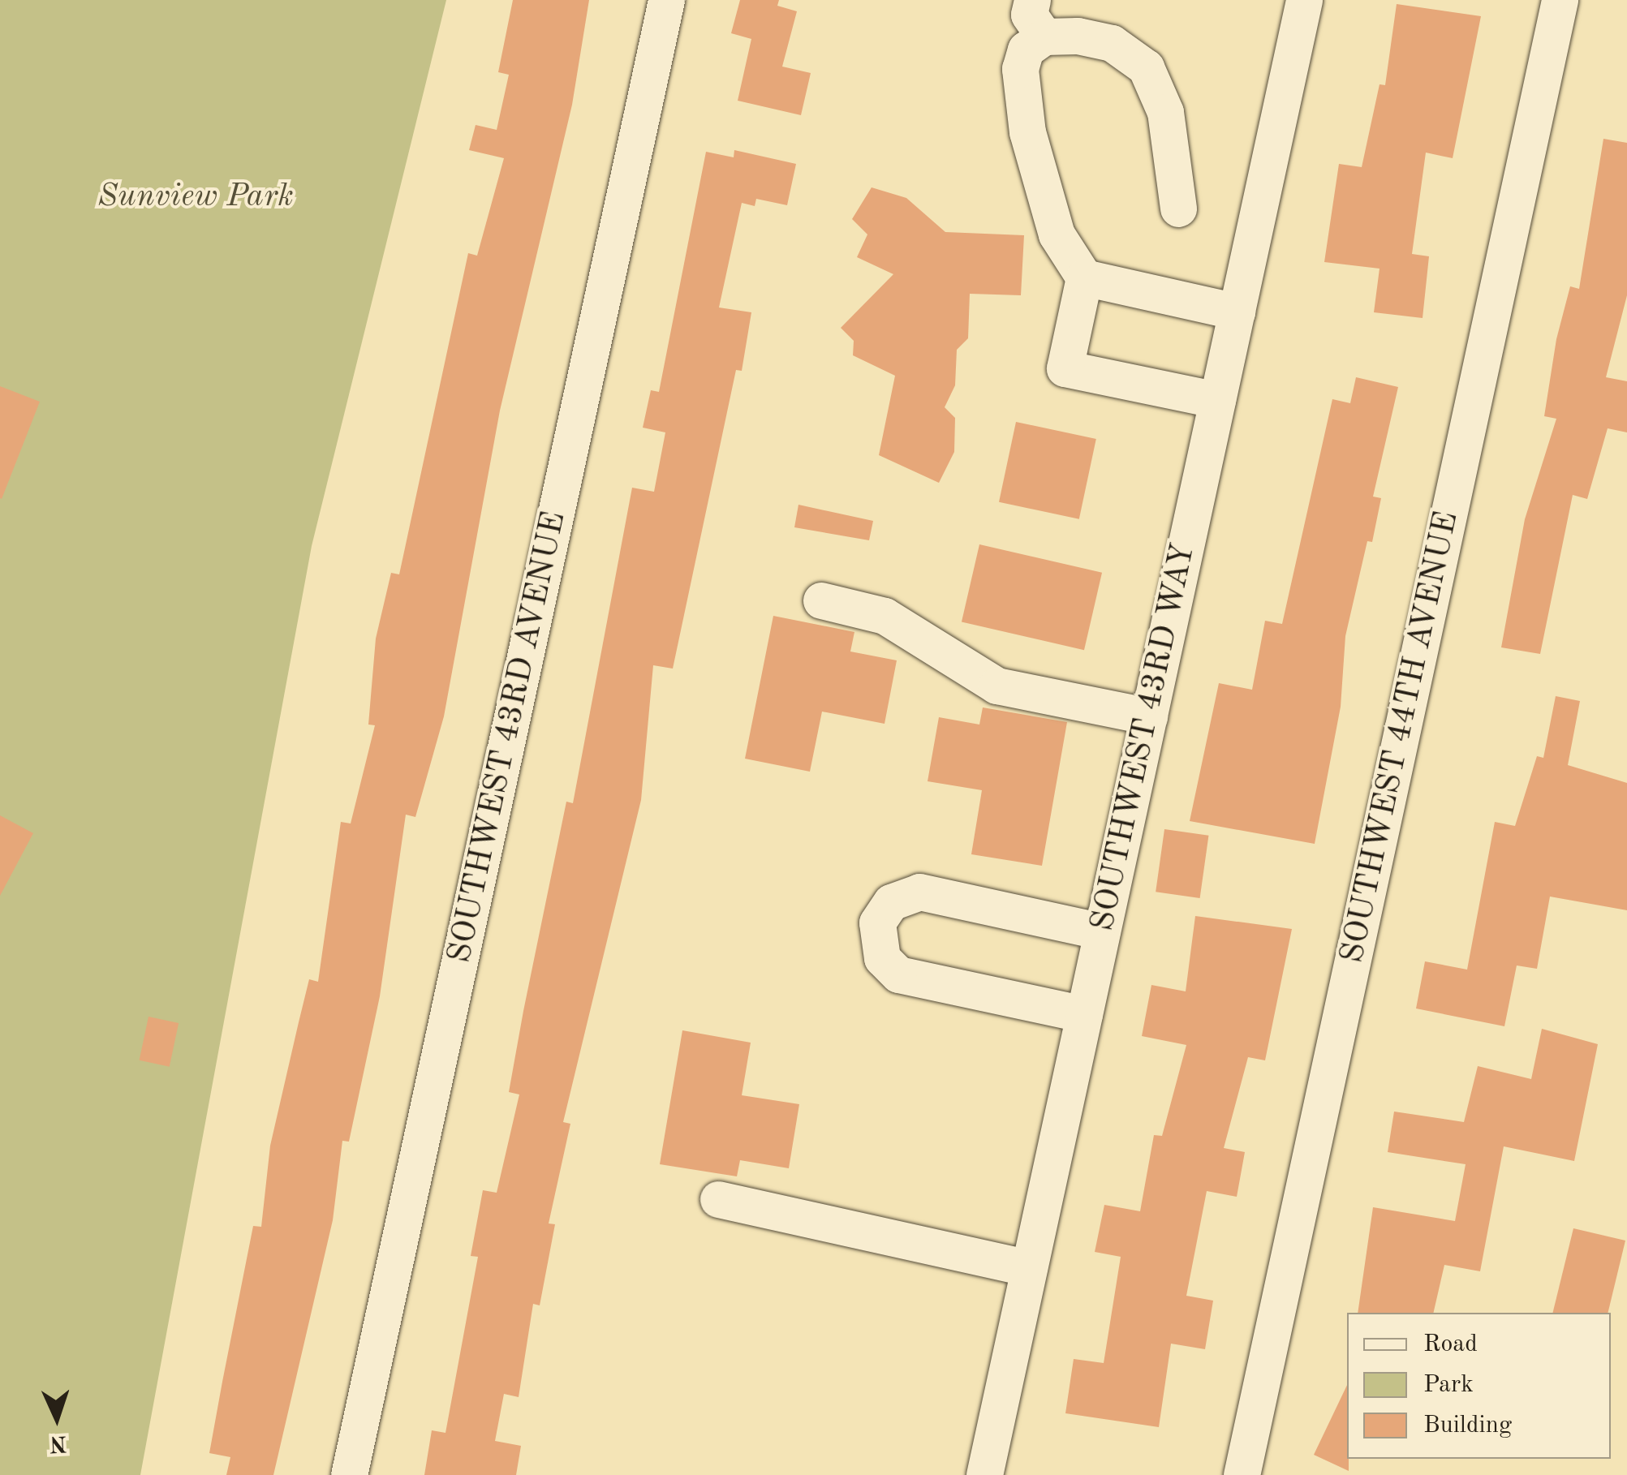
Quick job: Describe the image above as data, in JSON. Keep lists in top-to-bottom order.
{
  "streets": {
    "street": ["SOUTHWEST 43RD AVENUE", "SOUTHWEST 43RD WAY", "SOUTHWEST 44TH AVENUE"]
  },
  "parks": ["Sunview Park"],
  "legend": ["Road", "Park", "Building"],
  "north": "bottom"
}
